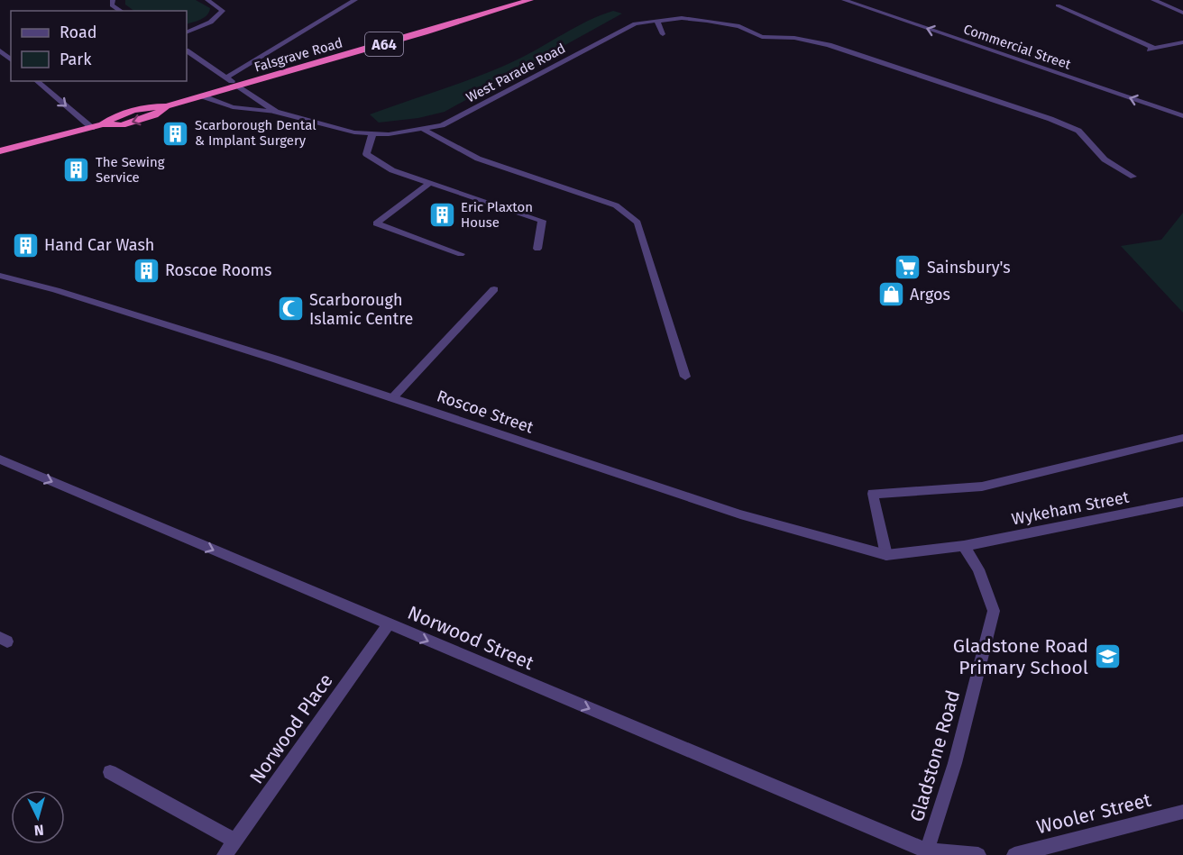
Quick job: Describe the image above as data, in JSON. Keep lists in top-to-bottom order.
{
  "streets": {
    "highway": ["A64", "Falsgrave Road"],
    "street": [
      "Commercial Street",
      "West Parade Road",
      "Roscoe Street",
      "Wykeham Street",
      "Norwood Street",
      "Norwood Place",
      "Gladstone Road",
      "Wooler Street"
    ]
  },
  "crossings": [
    ["Falsgrave Road", "West Parade Road"],
    ["Roscoe Street", "Wykeham Street"],
    ["Roscoe Street", "Gladstone Road"],
    ["Wykeham Street", "Gladstone Road"],
    ["Norwood Street", "Norwood Place"],
    ["Norwood Street", "Gladstone Road"]
  ],
  "one_way": ["Commercial Street", "Norwood Street"],
  "places": {
    "building": [
      "Scarborough Dental & Implant Surgery",
      "The Sewing Service",
      "Eric Plaxton House",
      "Hand Car Wash",
      "Roscoe Rooms"
    ],
    "supermarket": ["Sainsbury's"],
    "shop": ["Argos"],
    "mosque": ["Scarborough Islamic Centre"],
    "school or university": ["Gladstone Road Primary School"]
  },
  "legend": ["Road", "Park"],
  "north": "bottom"
}
